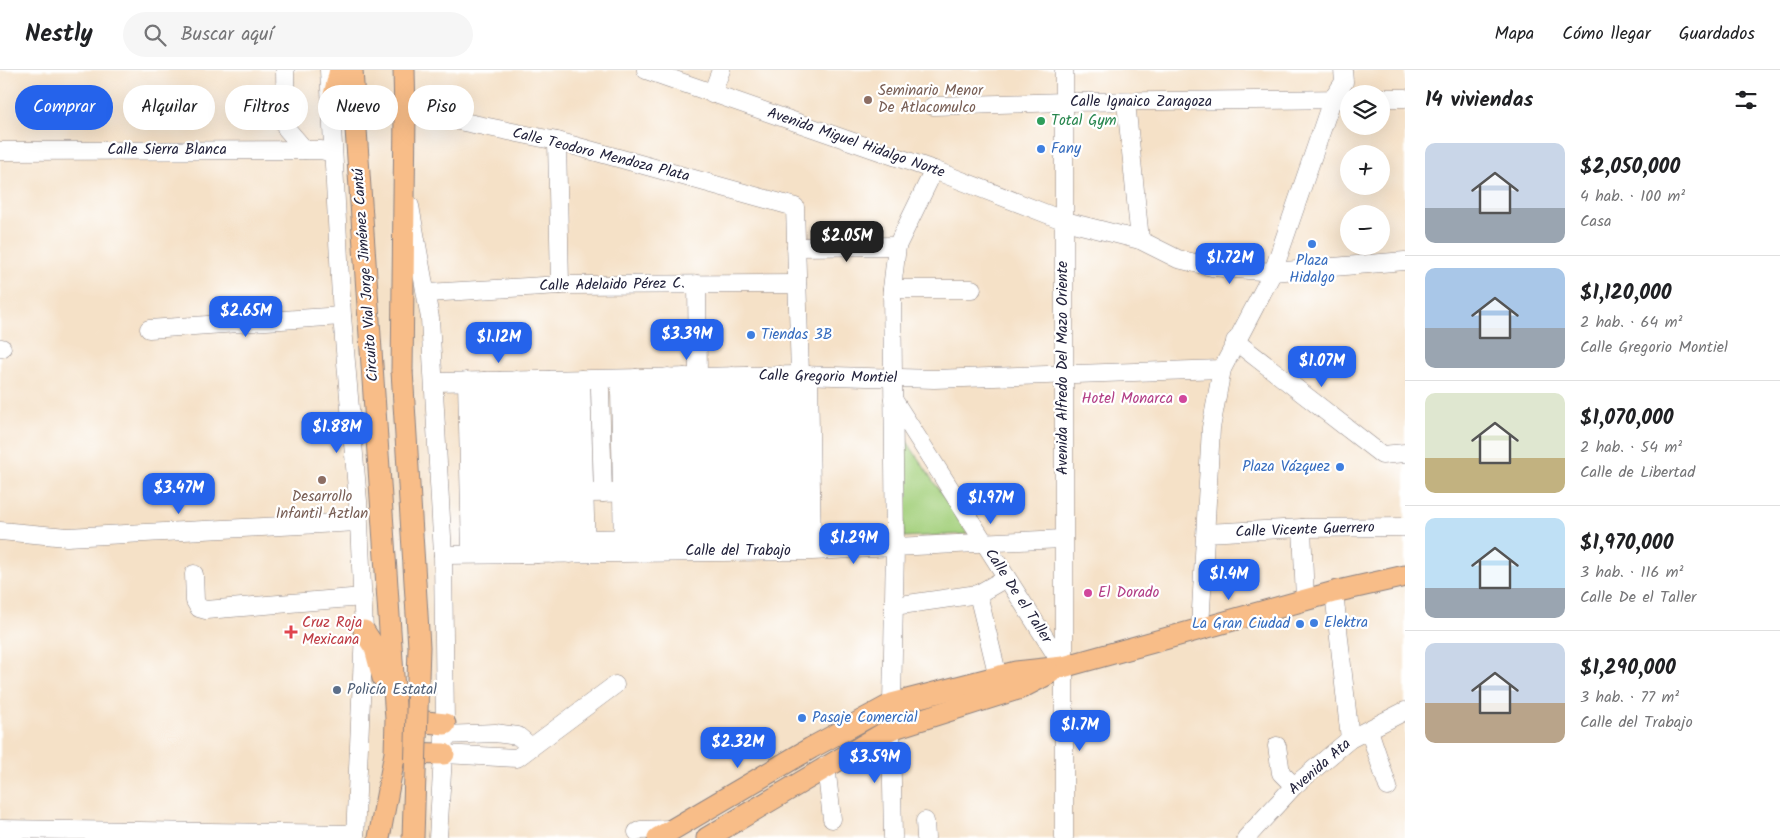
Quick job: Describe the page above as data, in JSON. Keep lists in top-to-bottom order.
{
  "streets": {
    "main road": ["Circuito Vial Jorge Jiménez Cantú"],
    "street": [
      "Calle Ignaico Zaragoza",
      "Avenida Miguel Hidalgo Norte",
      "Calle Sierra Blanca",
      "Calle Teodoro Mendoza Plata",
      "Calle Adelaido Pérez C.",
      "Avenida Alfredo Del Mazo Oriente",
      "Calle Gregorio Montiel",
      "Calle Vicente Guerrero",
      "Calle del Trabajo",
      "Calle De el Taller",
      "Avenida Ata"
    ]
  },
  "crossings": [
    ["Calle Ignaico Zaragoza", "Avenida Alfredo Del Mazo Oriente"],
    ["Avenida Miguel Hidalgo Norte", "Avenida Alfredo Del Mazo Oriente"],
    ["Calle Sierra Blanca", "Circuito Vial Jorge Jiménez Cantú"],
    ["Calle Teodoro Mendoza Plata", "Circuito Vial Jorge Jiménez Cantú"],
    ["Circuito Vial Jorge Jiménez Cantú", "Calle Adelaido Pérez C."],
    ["Circuito Vial Jorge Jiménez Cantú", "Calle Gregorio Montiel"],
    ["Circuito Vial Jorge Jiménez Cantú", "Calle del Trabajo"],
    ["Avenida Alfredo Del Mazo Oriente", "Calle Gregorio Montiel"],
    ["Avenida Alfredo Del Mazo Oriente", "Calle del Trabajo"],
    ["Avenida Alfredo Del Mazo Oriente", "Calle De el Taller"],
    ["Calle del Trabajo", "Calle De el Taller"]
  ],
  "places": {
    "other": [
      "Seminario Menor De Atlacomulco",
      "Total Gym",
      "Fany",
      "Plaza Hidalgo",
      "Tiendas 3B",
      "Hotel Monarca",
      "Plaza Vázquez",
      "Desarrollo Infantil Aztlan",
      "El Dorado",
      "Elektra",
      "La Gran Ciudad",
      "Policía Estatal",
      "Pasaje Comercial"
    ],
    "health": ["Cruz Roja Mexicana"]
  },
  "page": {
    "header": "Nestly",
    "search": "Buscar aquí",
    "nav": ["Mapa", "Cómo llegar", "Guardados"],
    "heading": "14 viviendas",
    "map_buttons": ["+", "−"],
    "chip": [
      "Comprar",
      "Alquilar",
      "Filtros",
      "Nuevo",
      "Piso"
    ],
    "list": [
      {
        "name": "$2,050,000",
        "note": "4 hab. · 100 m² · Casa"
      },
      {
        "name": "$1,120,000",
        "note": "2 hab. · 64 m² · Calle Gregorio Montiel"
      },
      {
        "name": "$1,070,000",
        "note": "2 hab. · 54 m² · Calle de Libertad"
      },
      {
        "name": "$1,970,000",
        "note": "3 hab. · 116 m² · Calle De el Taller"
      },
      {
        "name": "$1,290,000",
        "note": "3 hab. · 77 m² · Calle del Trabajo"
      }
    ],
    "price": [
      "$2.05M",
      "$1.72M",
      "$2.65M",
      "$3.39M",
      "$1.12M",
      "$1.07M",
      "$1.88M",
      "$3.47M",
      "$1.97M",
      "$1.29M",
      "$1.4M",
      "$1.7M",
      "$2.32M",
      "$3.59M"
    ]
  }
}
